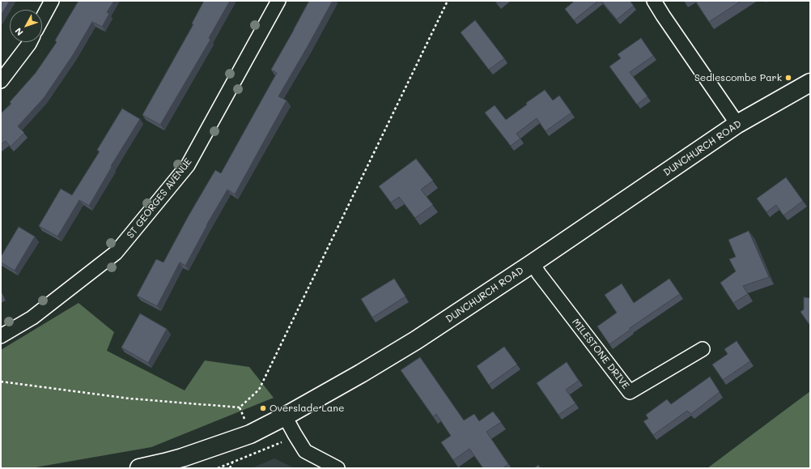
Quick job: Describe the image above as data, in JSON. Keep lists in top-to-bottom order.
{
  "streets": {
    "highway": ["DUNCHURCH ROAD"],
    "street": ["ST GEORGES AVENUE", "MILESTONE DRIVE"]
  },
  "crossings": [
    ["DUNCHURCH ROAD", "MILESTONE DRIVE"]
  ],
  "places": ["Sedlescombe Park", "Overslade Lane"],
  "north": "bottom left"
}
